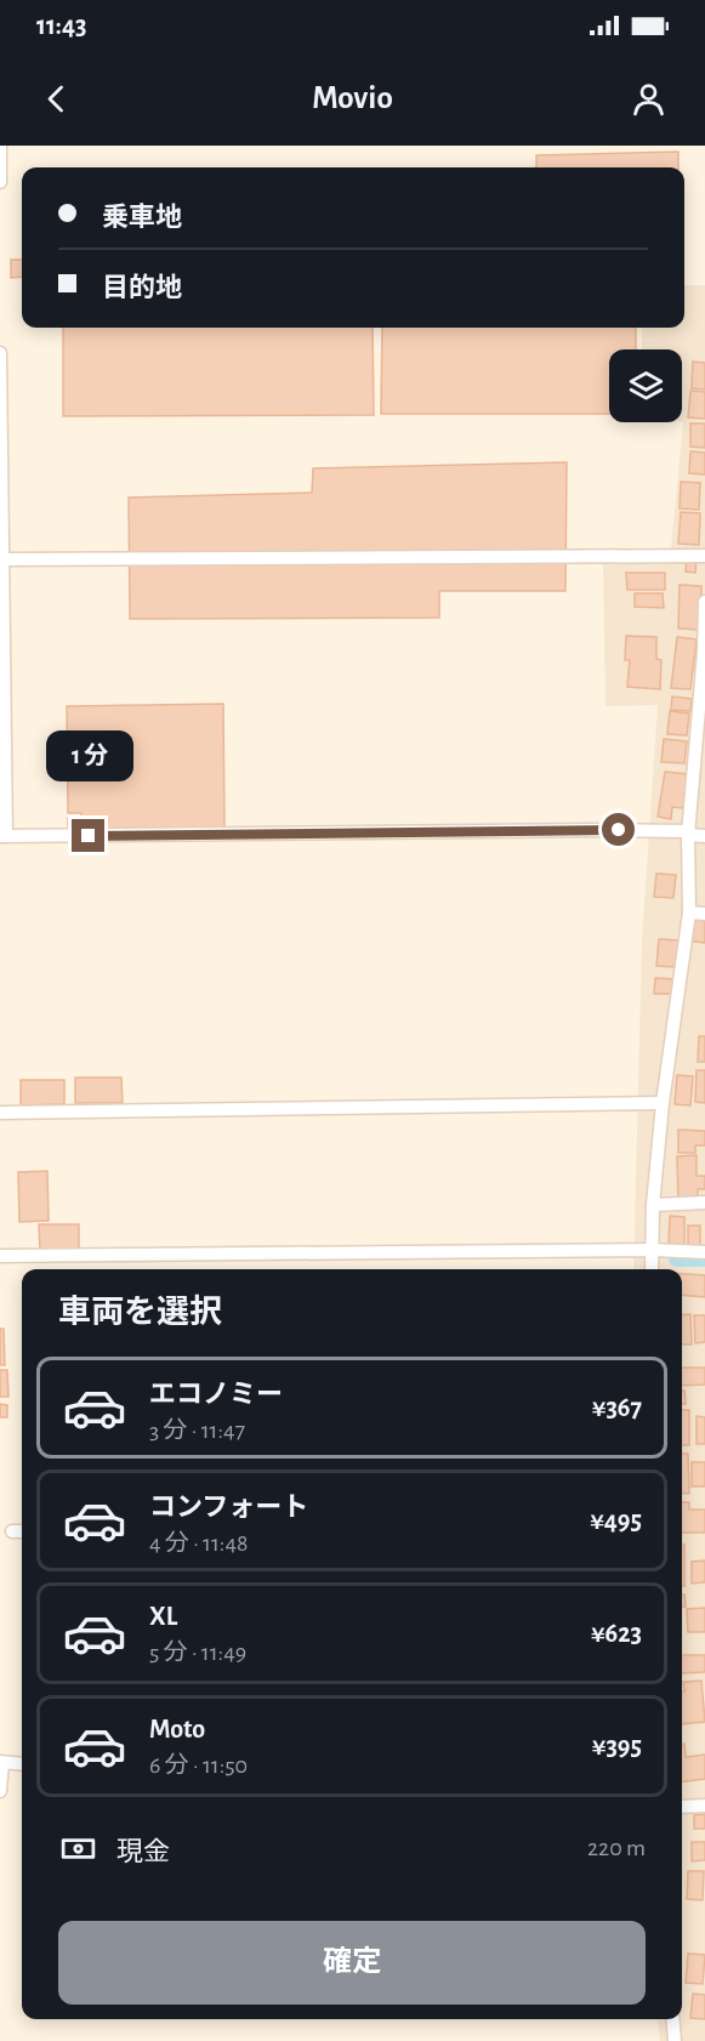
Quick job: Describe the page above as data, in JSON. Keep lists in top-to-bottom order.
{
  "page": {
    "status": "11:43",
    "header": "Movio",
    "banner": ["乗車地", "目的地"],
    "bubble": "1 分",
    "heading": "車両を選択",
    "list": [
      {
        "name": "エコノミー",
        "note": "3 分 · 11:47",
        "value": "¥367"
      },
      {
        "name": "コンフォート",
        "note": "4 分 · 11:48",
        "value": "¥495"
      },
      {
        "name": "XL",
        "note": "5 分 · 11:49",
        "value": "¥623"
      },
      {
        "name": "Moto",
        "note": "6 分 · 11:50",
        "value": "¥395"
      }
    ],
    "pay": ["現金", "220 m"],
    "buttons": "確定"
  }
}
